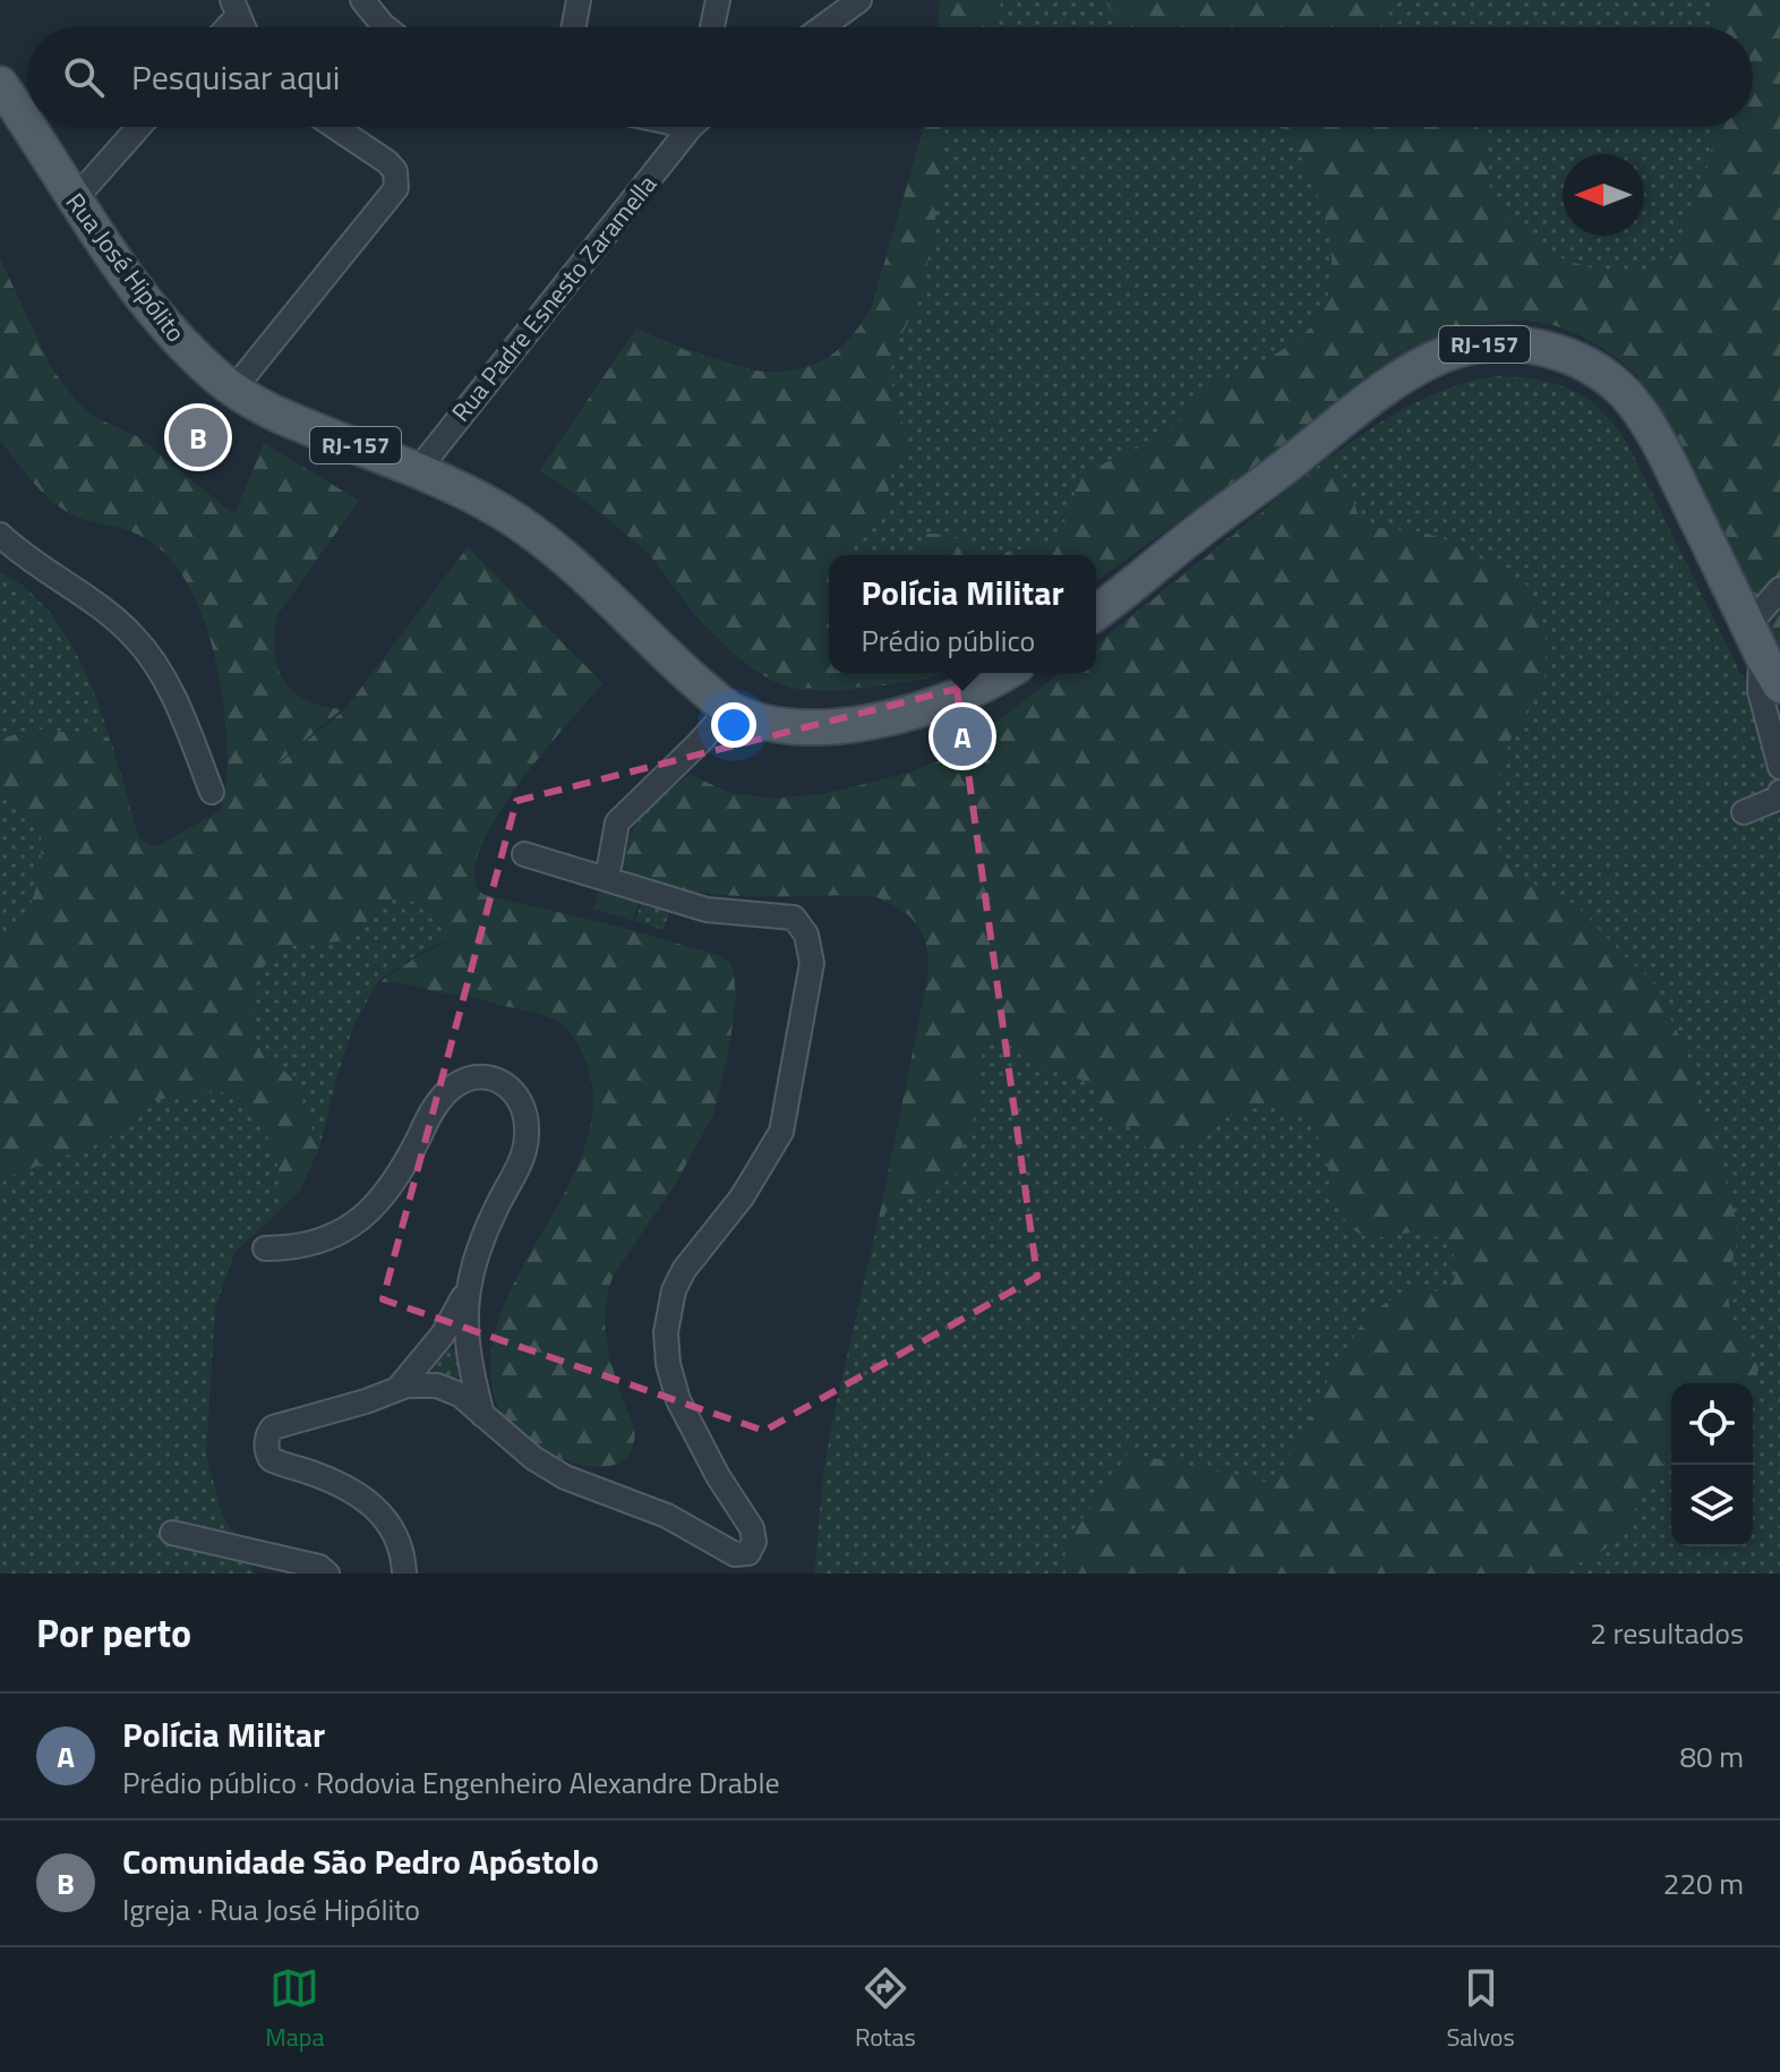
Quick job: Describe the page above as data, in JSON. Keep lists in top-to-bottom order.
{
  "streets": {
    "main road": ["Rua José Hipólito", "RJ-157"],
    "street": ["Rua Padre Esnesto Zaramella"]
  },
  "crossings": [
    ["Rua José Hipólito", "Rua Padre Esnesto Zaramella"]
  ],
  "north": "left",
  "page": {
    "search": "Pesquisar aqui",
    "pins": ["B", "A"],
    "popup": ["Polícia Militar", "Prédio público"],
    "heading": ["Por perto", "2 resultados"],
    "list": [
      {
        "mark": "A",
        "name": "Polícia Militar",
        "note": "Prédio público · Rodovia Engenheiro Alexandre Drable",
        "value": "80 m"
      },
      {
        "mark": "B",
        "name": "Comunidade São Pedro Apóstolo",
        "note": "Igreja · Rua José Hipólito",
        "value": "220 m"
      }
    ],
    "nav": ["Mapa", "Rotas", "Salvos"]
  }
}
